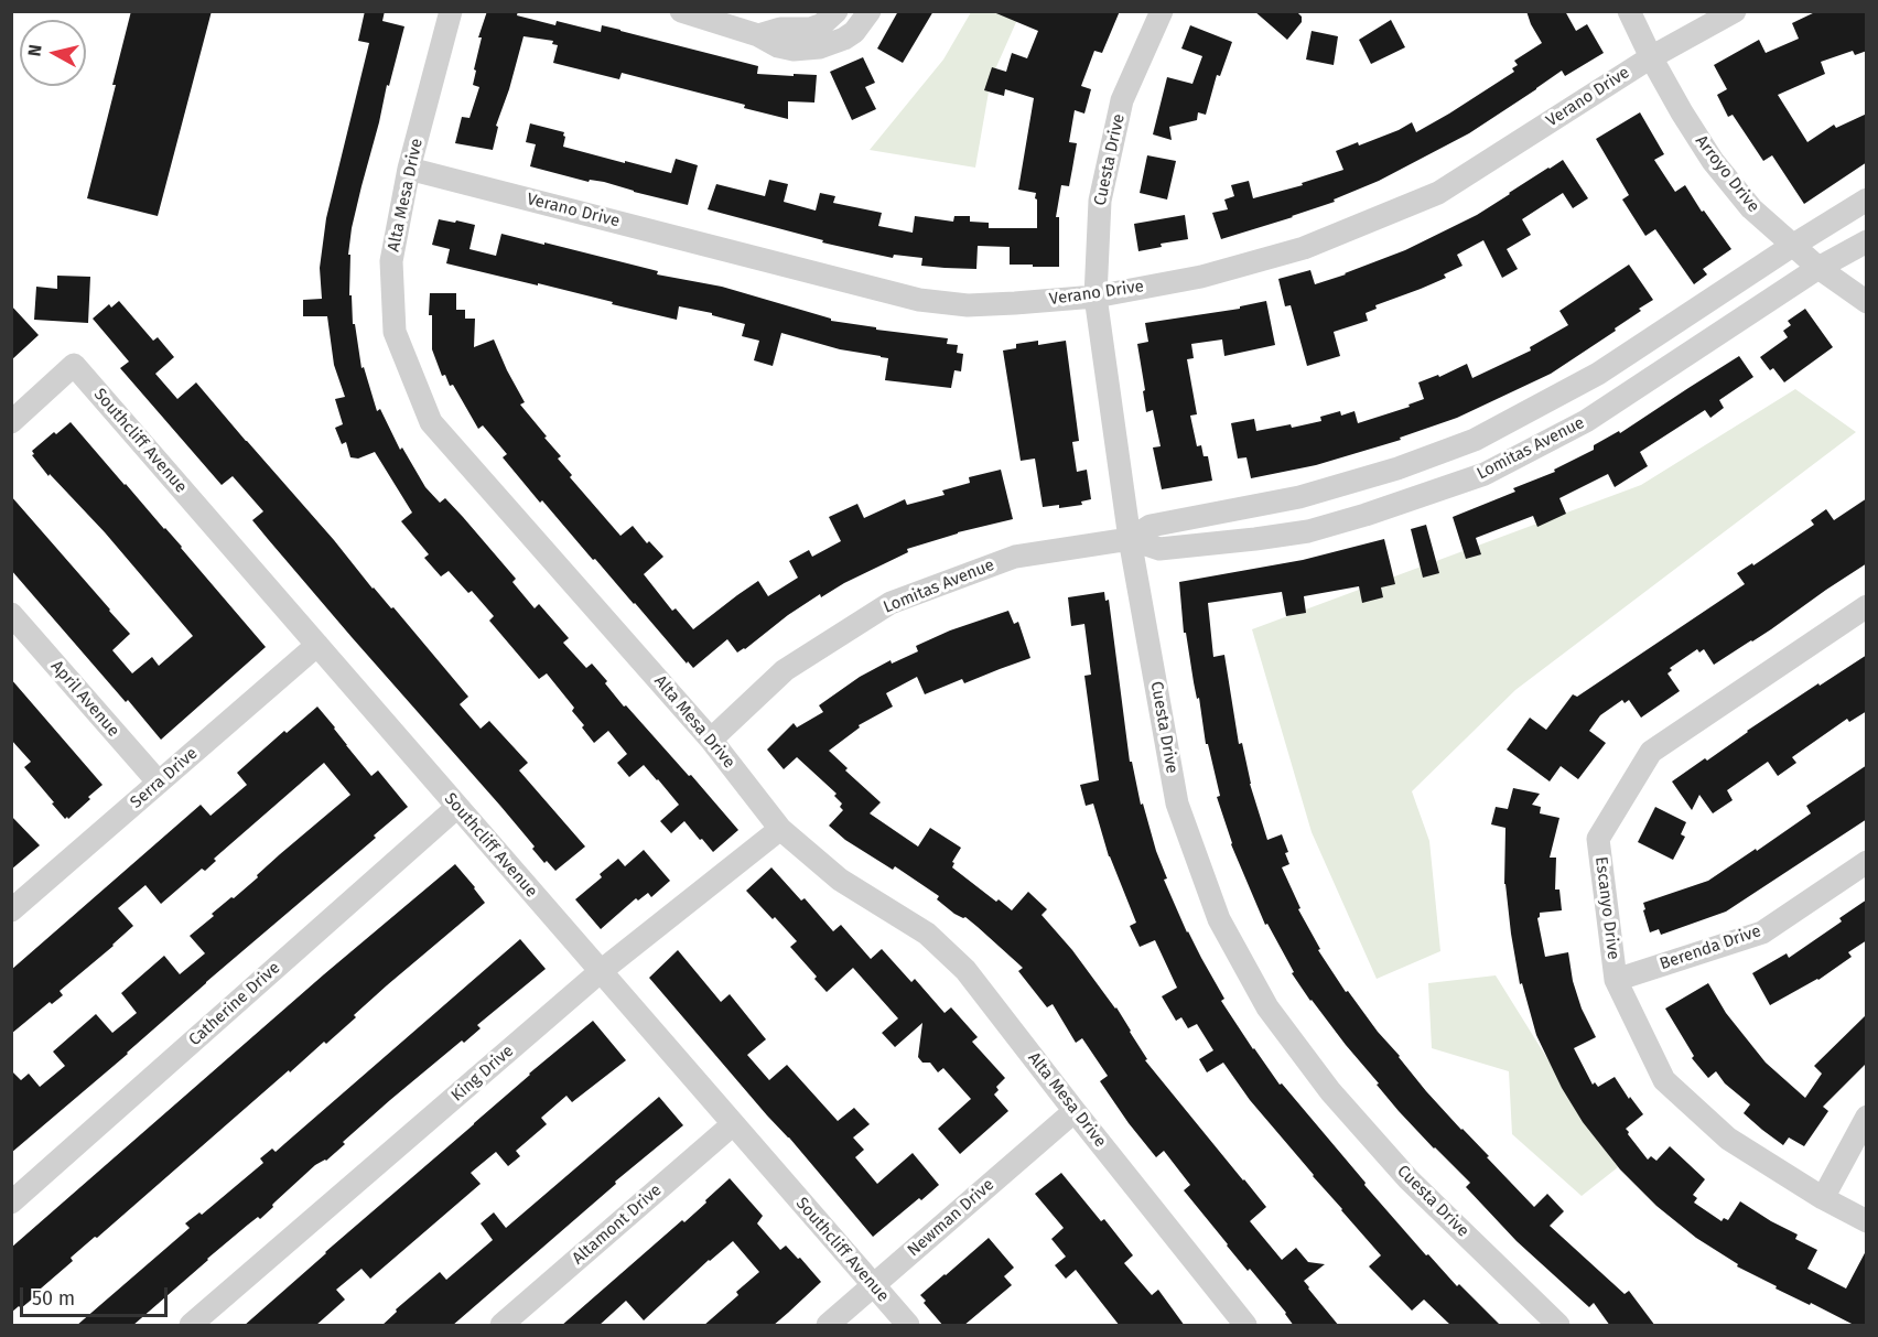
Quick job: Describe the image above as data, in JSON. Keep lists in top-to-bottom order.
{
  "streets": {
    "street": [
      "Verano Drive",
      "Cuesta Drive",
      "Arroyo Drive",
      "Alta Mesa Drive",
      "Southcliff Avenue",
      "Lomitas Avenue",
      "April Avenue",
      "Serra Drive",
      "Escanyo Drive",
      "Berenda Drive",
      "Catherine Drive",
      "King Drive",
      "Newman Drive",
      "Altamont Drive"
    ]
  },
  "crossings": [
    ["Verano Drive", "Cuesta Drive"],
    ["Verano Drive", "Arroyo Drive"],
    ["Verano Drive", "Alta Mesa Drive"],
    ["Cuesta Drive", "Lomitas Avenue"],
    ["Arroyo Drive", "Lomitas Avenue"],
    ["Alta Mesa Drive", "Lomitas Avenue"],
    ["Alta Mesa Drive", "King Drive"],
    ["Alta Mesa Drive", "Newman Drive"],
    ["Southcliff Avenue", "Serra Drive"],
    ["Southcliff Avenue", "Catherine Drive"],
    ["Southcliff Avenue", "King Drive"],
    ["Southcliff Avenue", "Newman Drive"],
    ["Southcliff Avenue", "Altamont Drive"],
    ["April Avenue", "Serra Drive"],
    ["Escanyo Drive", "Berenda Drive"]
  ],
  "scale_bar": "50 m",
  "north": "left"
}
